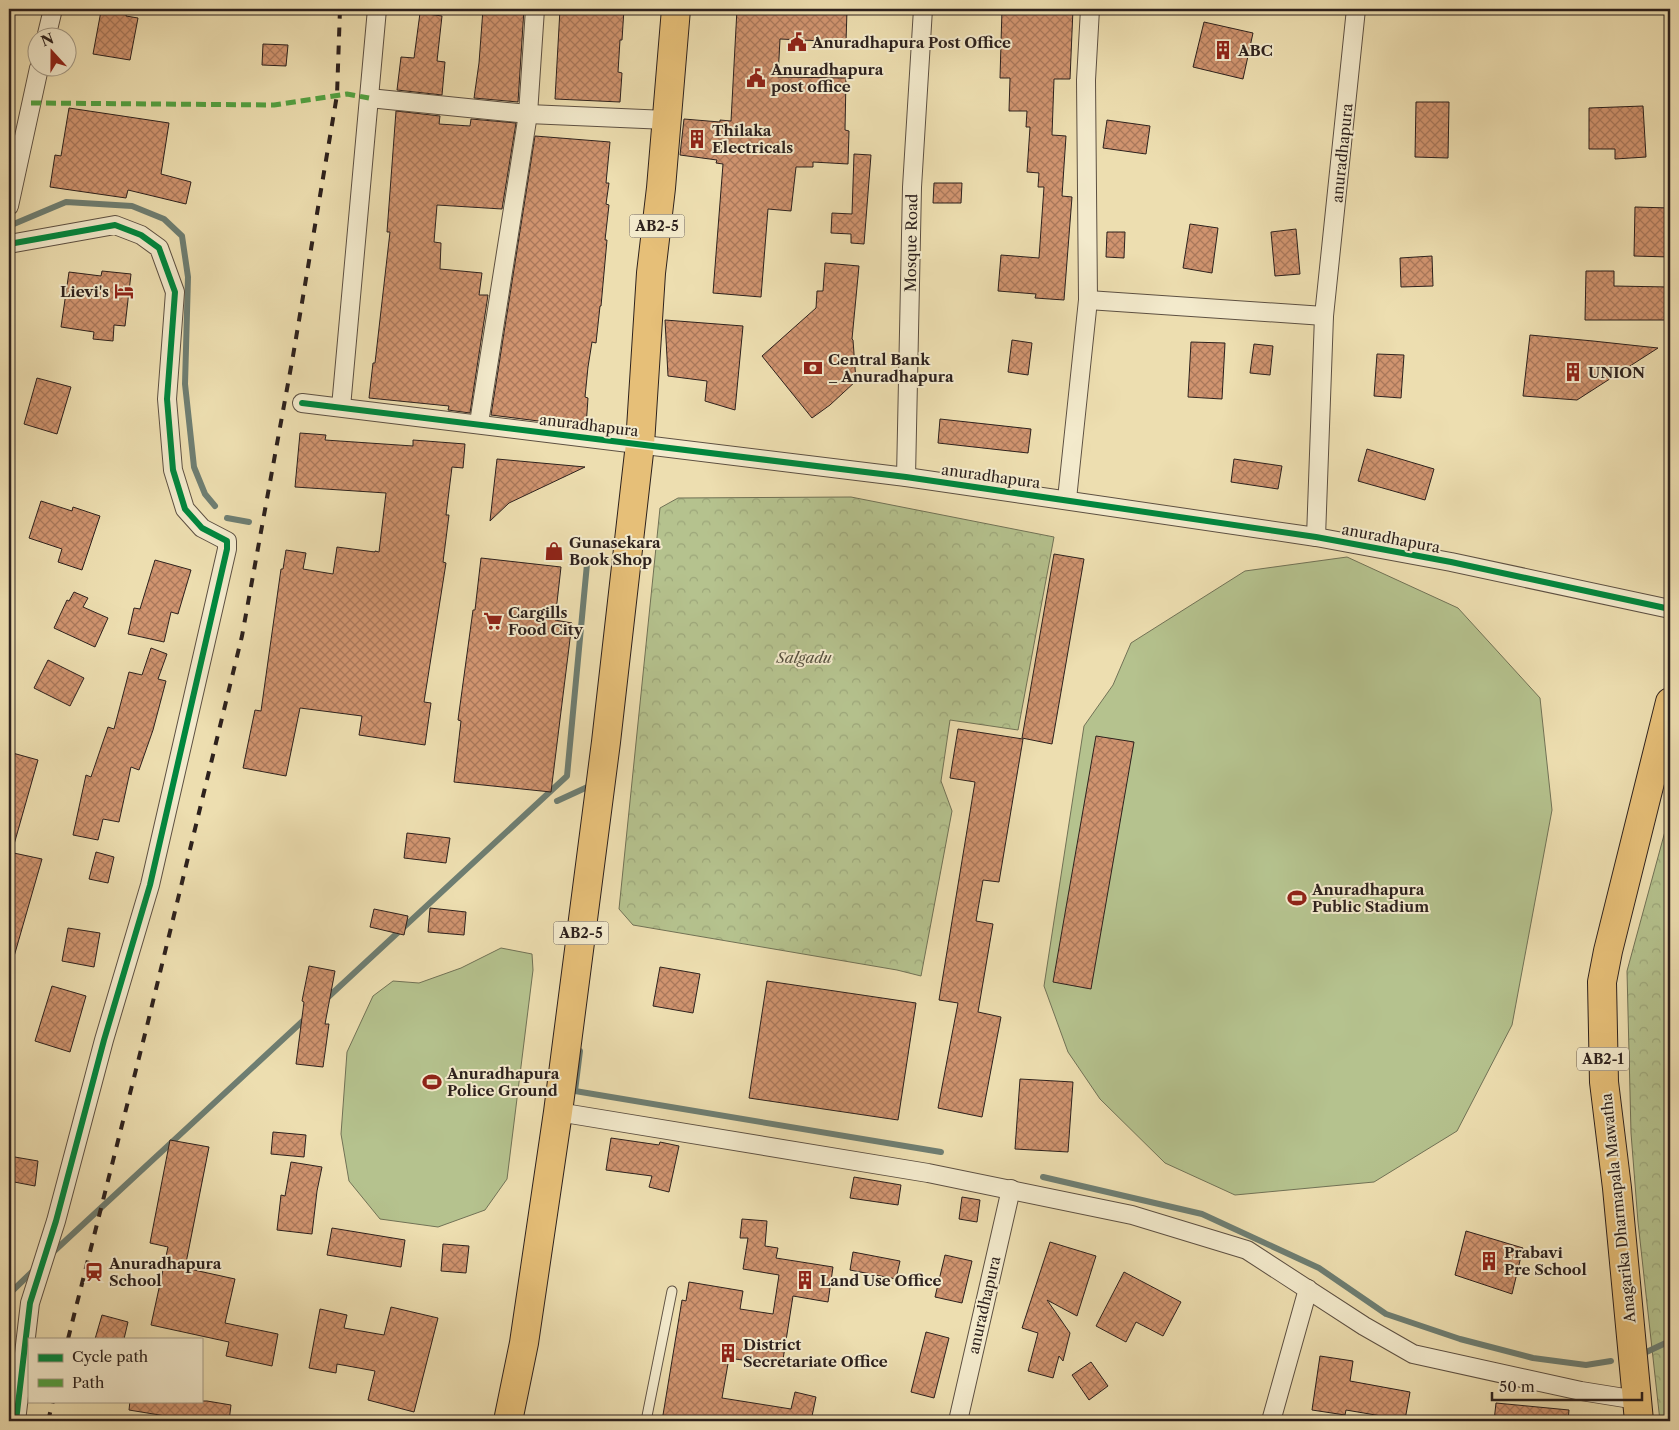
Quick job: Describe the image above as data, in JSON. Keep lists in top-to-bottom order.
{
  "streets": {
    "main road": ["AB2-5", "AB2-1", "Anagarika Dharmapala Mawatha"],
    "street": ["anuradhapura", "Mosque Road"]
  },
  "crossings": [
    ["anuradhapura", "AB2-5"],
    ["anuradhapura", "Mosque Road"]
  ],
  "parks": ["Salgadu"],
  "places": {
    "public building": ["Anuradhapura Post Office", "Anuradhapura post office"],
    "building": [
      "ABC",
      "Thilaka Electricals",
      "UNION",
      "Prabavi Pre School",
      "Land Use Office",
      "District Secretariate Office"
    ],
    "hotel": ["Lievi's"],
    "bank": ["Central Bank _ Anuradhapura"],
    "shop": ["Gunasekara Book Shop"],
    "supermarket": ["Cargills Food City"],
    "sports": ["Anuradhapura Public Stadium", "Anuradhapura Police Ground"],
    "station": ["Anuradhapura School"]
  },
  "legend": ["Cycle path", "Path"],
  "scale_bar": "50 m",
  "north": "top"
}
